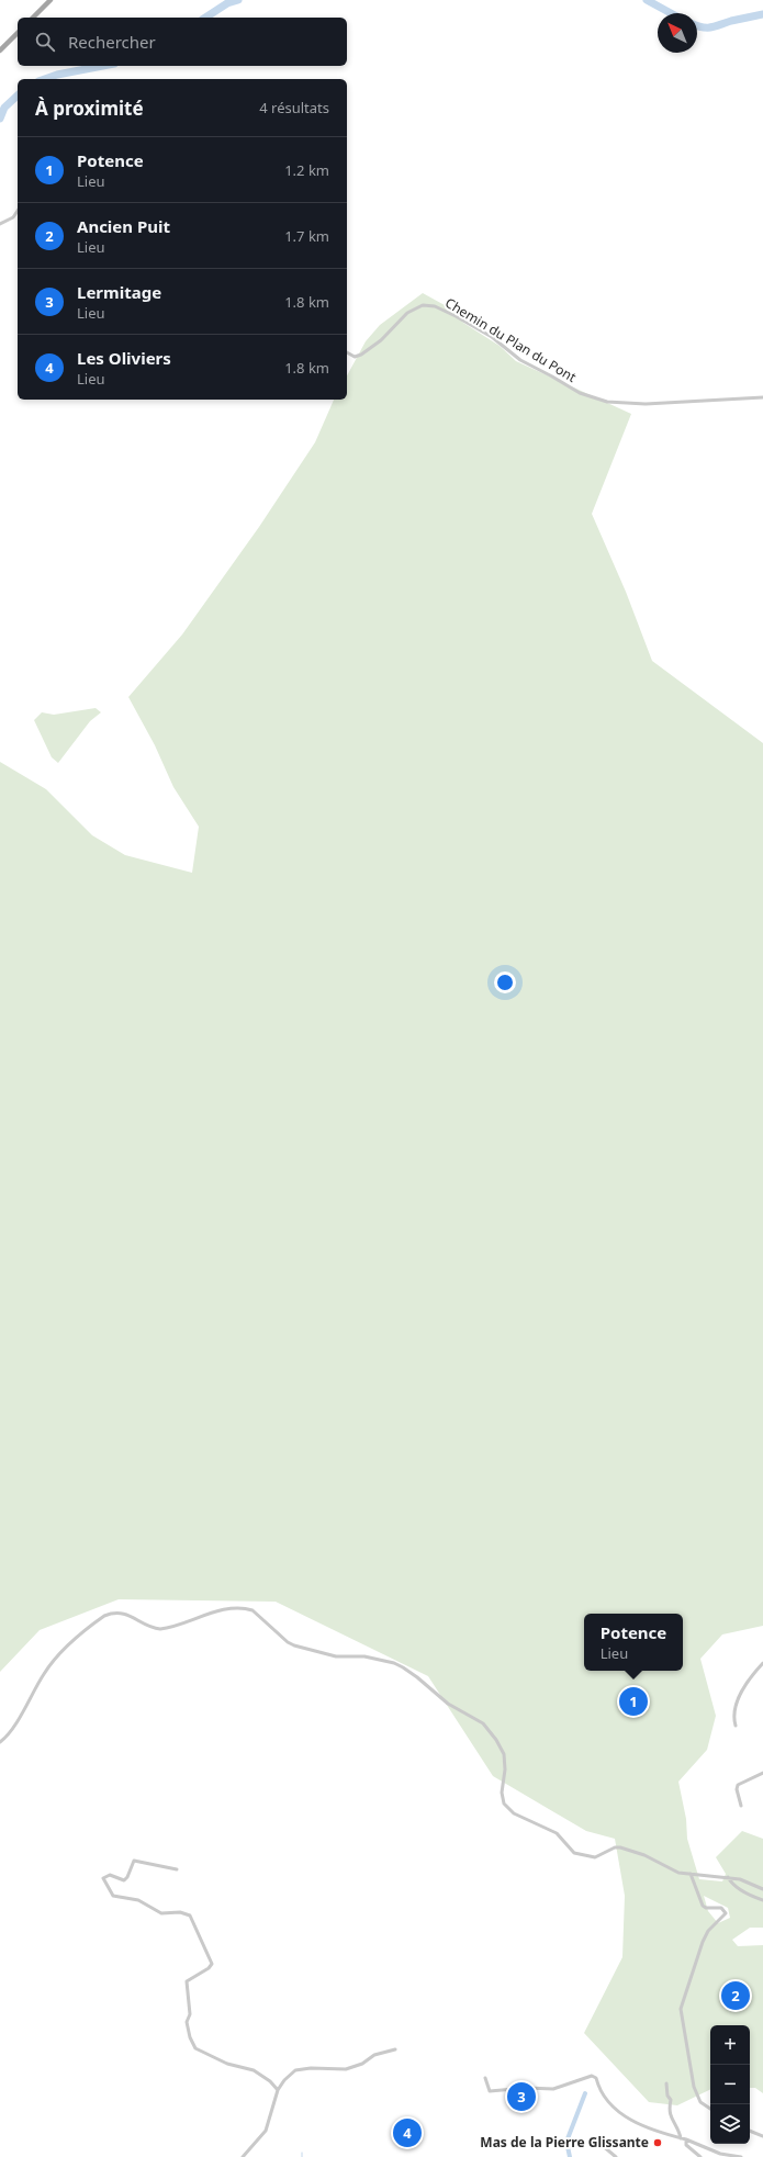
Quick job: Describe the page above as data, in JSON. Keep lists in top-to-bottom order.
{
  "streets": {
    "street": ["Chemin du Plan du Pont"]
  },
  "places": ["Mas de la Pierre Glissante"],
  "north": "top left",
  "page": {
    "search": "Rechercher",
    "heading": ["À proximité", "4 résultats"],
    "list": [
      {
        "mark": "1",
        "name": "Potence",
        "note": "Lieu",
        "value": "1.2 km"
      },
      {
        "mark": "2",
        "name": "Ancien Puit",
        "note": "Lieu",
        "value": "1.7 km"
      },
      {
        "mark": "3",
        "name": "Lermitage",
        "note": "Lieu",
        "value": "1.8 km"
      },
      {
        "mark": "4",
        "name": "Les Oliviers",
        "note": "Lieu",
        "value": "1.8 km"
      }
    ],
    "popup": ["Potence", "Lieu"],
    "pins": [
      "1",
      "2",
      "3",
      "4"
    ],
    "map_buttons": ["+", "−"]
  }
}
